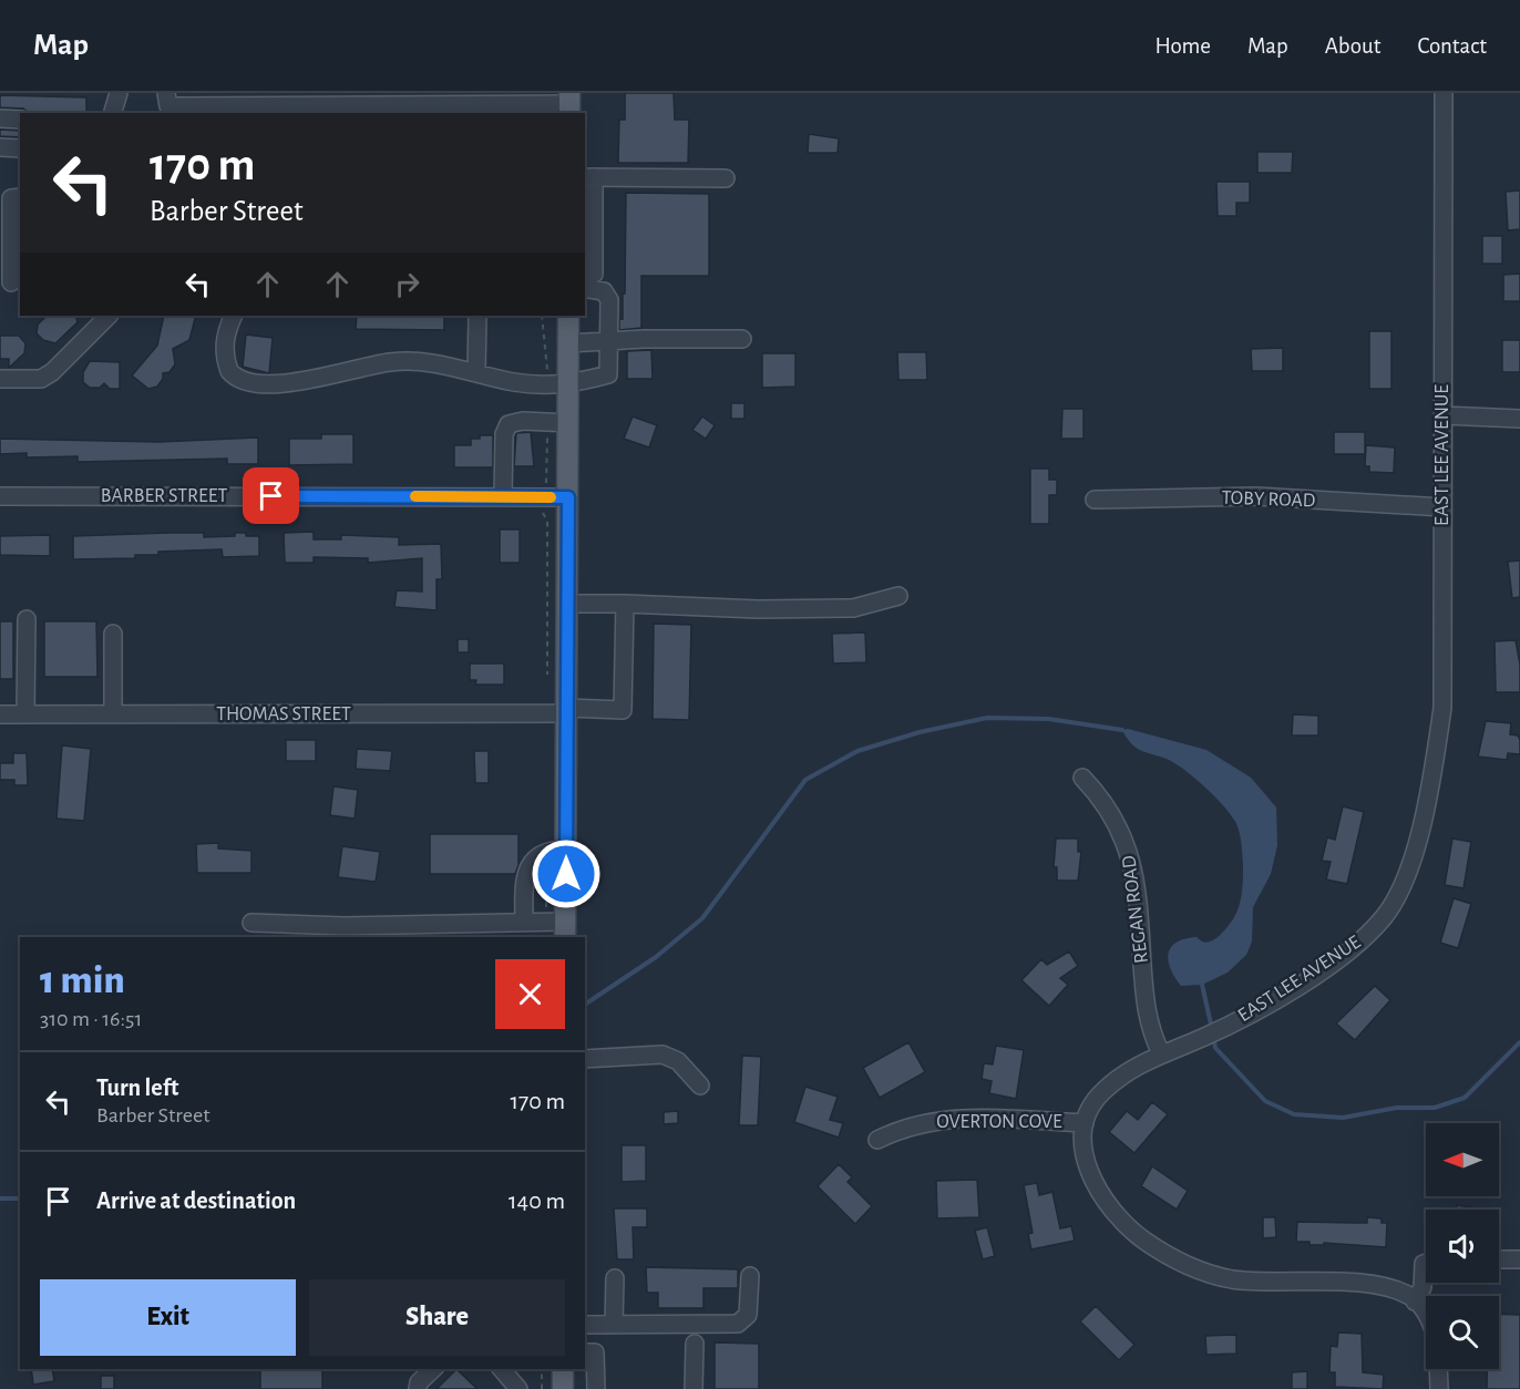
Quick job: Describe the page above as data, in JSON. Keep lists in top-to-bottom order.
{
  "streets": {
    "street": [
      "EAST LEE AVENUE",
      "BARBER STREET",
      "TOBY ROAD",
      "THOMAS STREET",
      "REGAN ROAD",
      "OVERTON COVE"
    ]
  },
  "crossings": [
    ["EAST LEE AVENUE", "TOBY ROAD"],
    ["EAST LEE AVENUE", "REGAN ROAD"],
    ["EAST LEE AVENUE", "OVERTON COVE"]
  ],
  "north": "left",
  "page": {
    "header": "Map",
    "nav": [
      "Home",
      "Map",
      "About",
      "Contact"
    ],
    "turn": ["170 m", "Barber Street"],
    "heading": ["1 min", "310 m · 16:51"],
    "list": [
      {
        "name": "Turn left",
        "note": "Barber Street",
        "value": "170 m"
      },
      {
        "name": "Arrive at destination",
        "value": "140 m"
      }
    ],
    "buttons": ["Exit", "Share"]
  }
}
